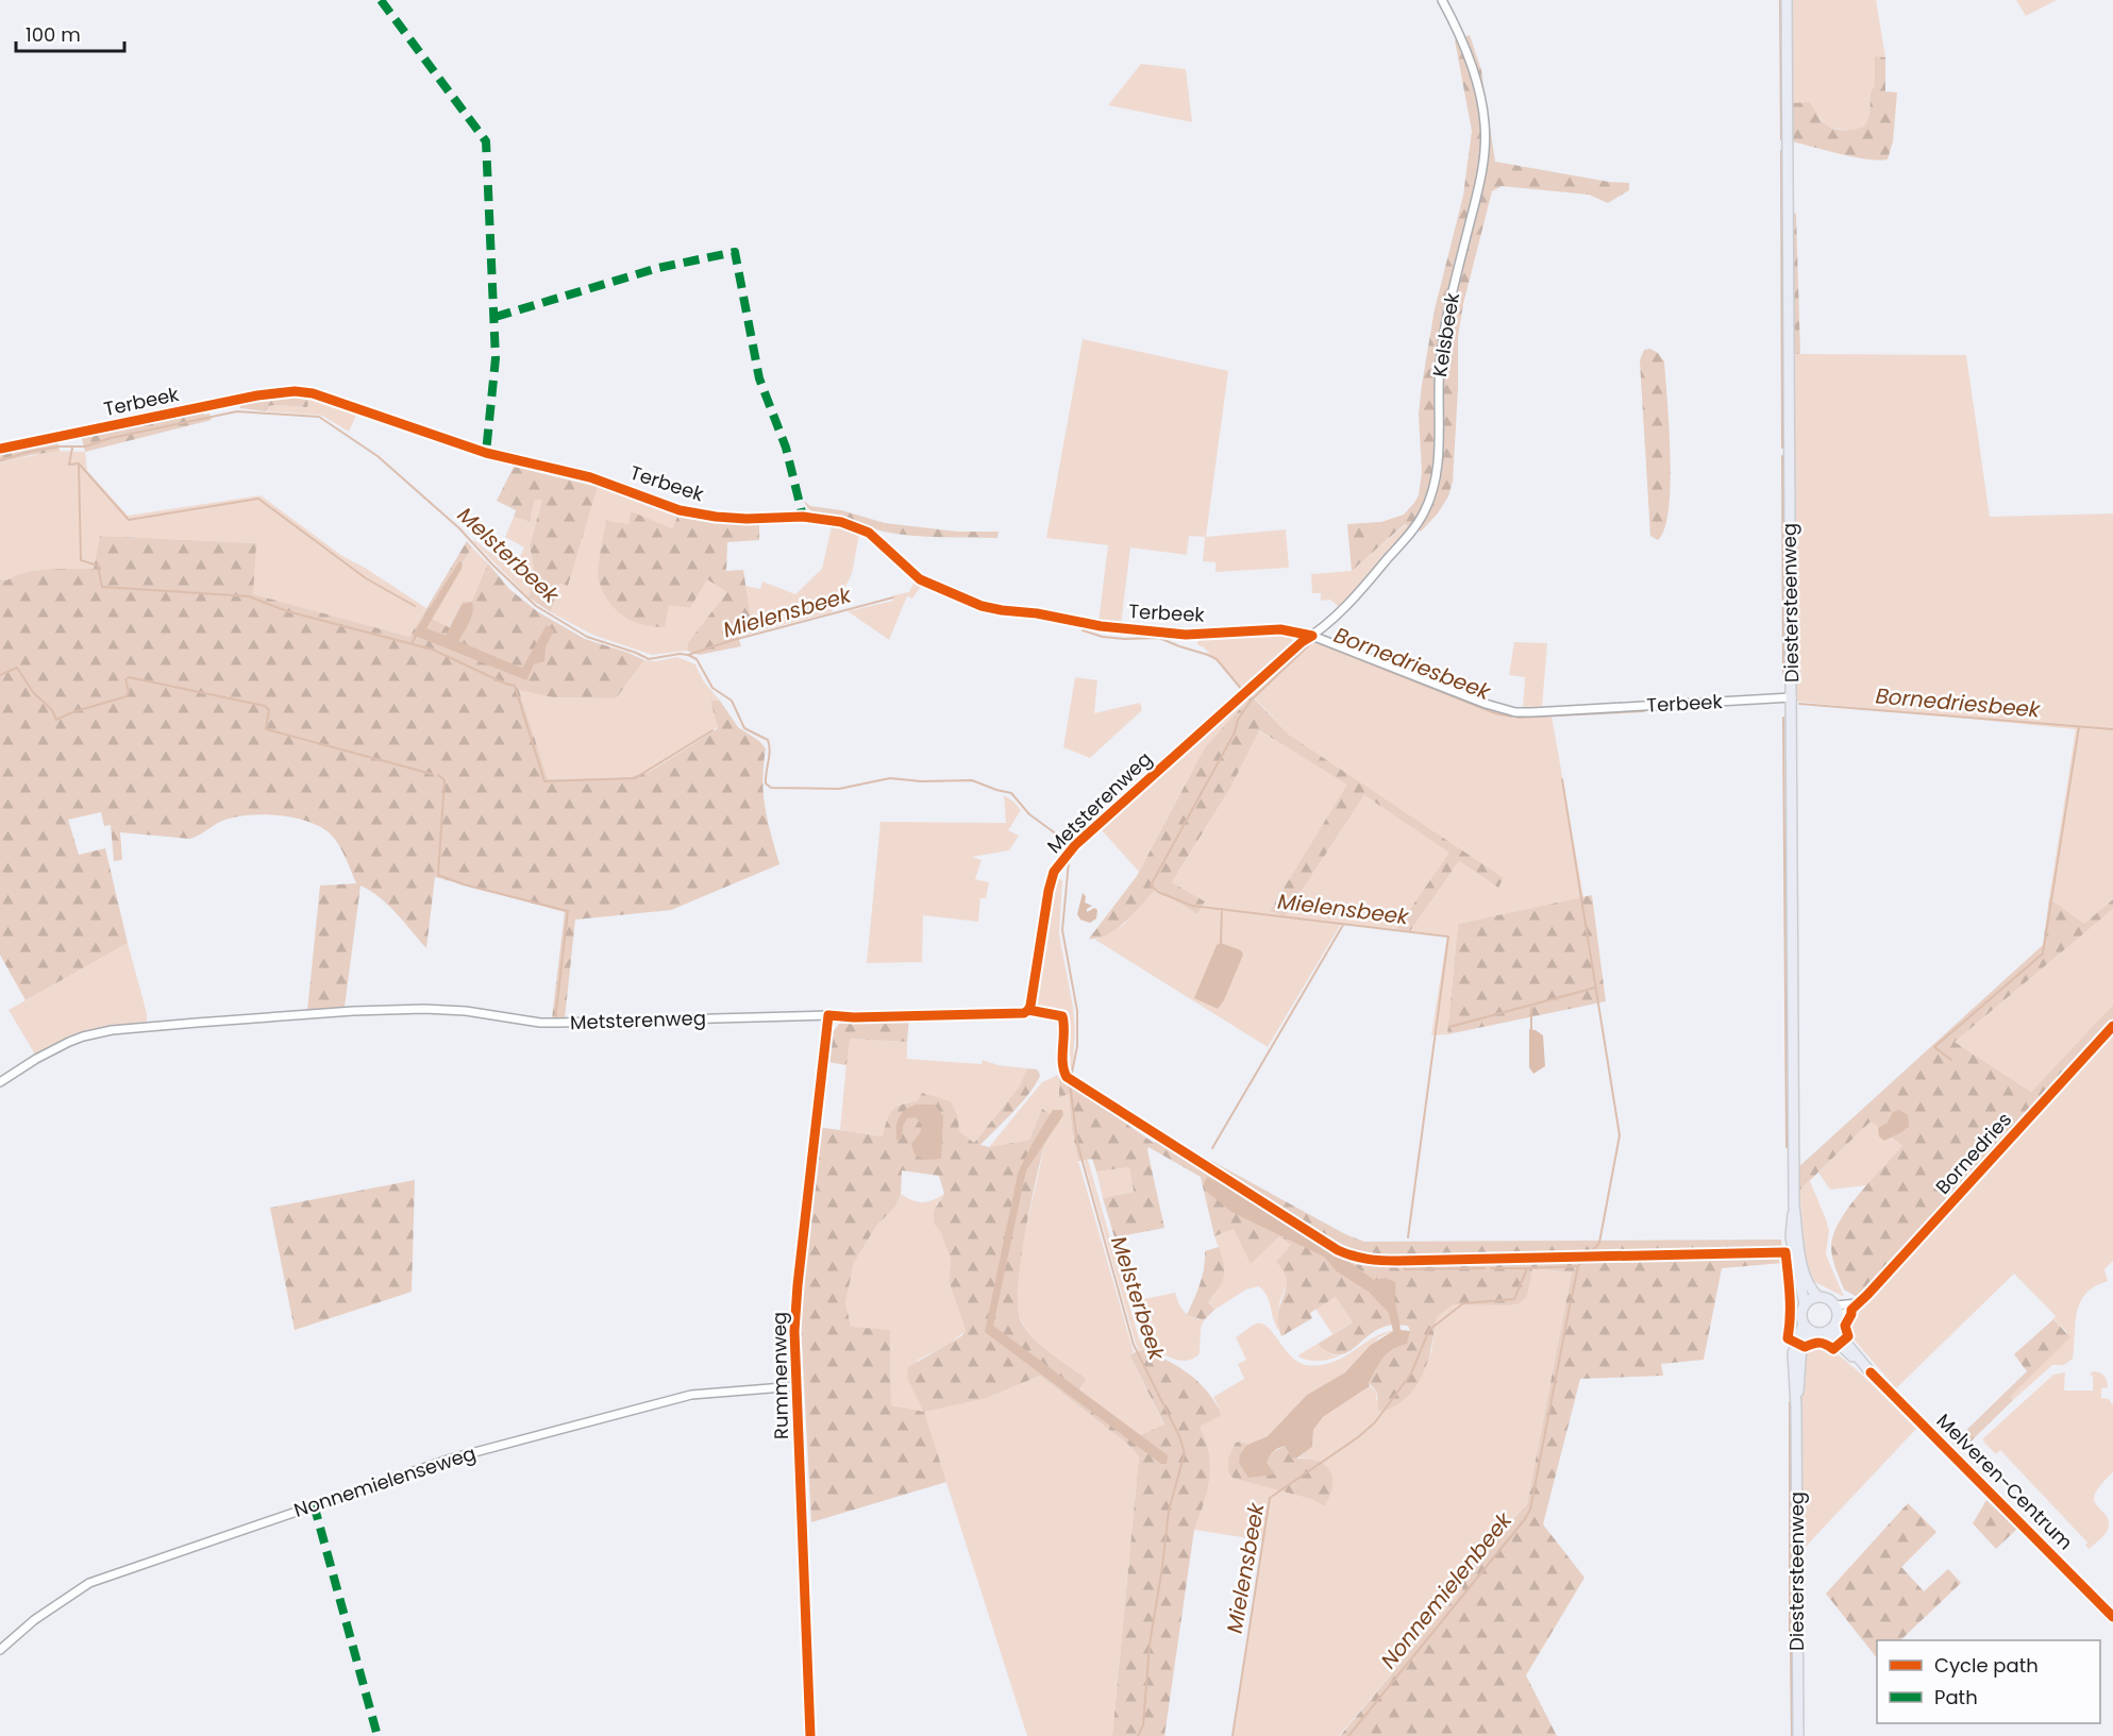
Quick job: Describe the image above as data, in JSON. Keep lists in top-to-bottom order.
{
  "streets": {
    "main road": ["Diestersteenweg", "Melveren-Centrum"],
    "street": [
      "Kelsbeek",
      "Terbeek",
      "Metsterenweg",
      "Bornedries",
      "Rummenweg",
      "Nonnemielenseweg"
    ]
  },
  "crossings": [
    ["Kelsbeek", "Terbeek"],
    ["Kelsbeek", "Metsterenweg"],
    ["Terbeek", "Diestersteenweg"],
    ["Terbeek", "Metsterenweg"],
    ["Diestersteenweg", "Bornedries"],
    ["Diestersteenweg", "Melveren-Centrum"],
    ["Metsterenweg", "Rummenweg"],
    ["Bornedries", "Melveren-Centrum"],
    ["Rummenweg", "Nonnemielenseweg"]
  ],
  "water": [
    "Melsterbeek",
    "Mielensbeek",
    "Bornedriesbeek",
    "Nonnemielenbeek"
  ],
  "legend": ["Cycle path", "Path"],
  "scale_bar": "100 m"
}
